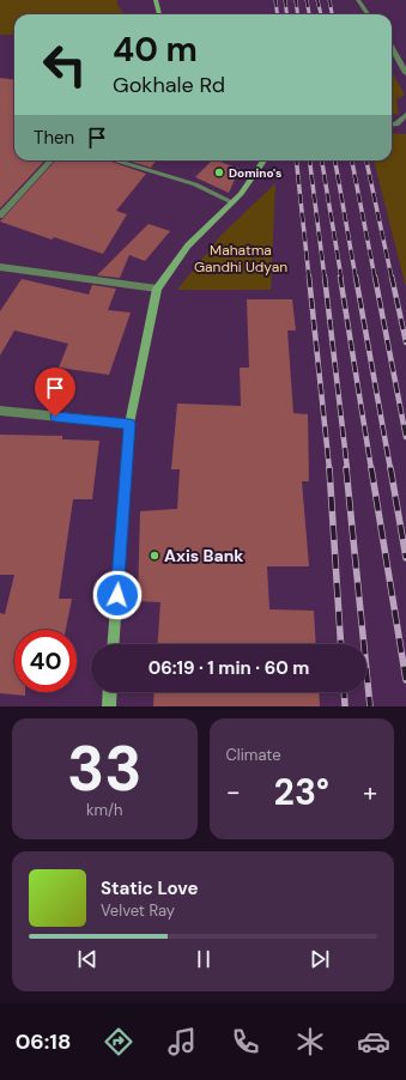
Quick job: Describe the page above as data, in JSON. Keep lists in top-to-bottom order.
{
  "parks": ["Mahatma Gandhi Udyan"],
  "places": ["Domino's", "Axis Bank"],
  "page": {
    "turn": ["40 m", "Gokhale Rd"],
    "then": "Then",
    "limit": "40",
    "trip": "06:19 · 1 min · 60 m",
    "tile": [
      ["33", "km/h"],
      "Climate"
    ],
    "heat": ["−", "23°", "+"],
    "song": ["Static Love", "Velvet Ray"],
    "tabs": "06:18"
  }
}
